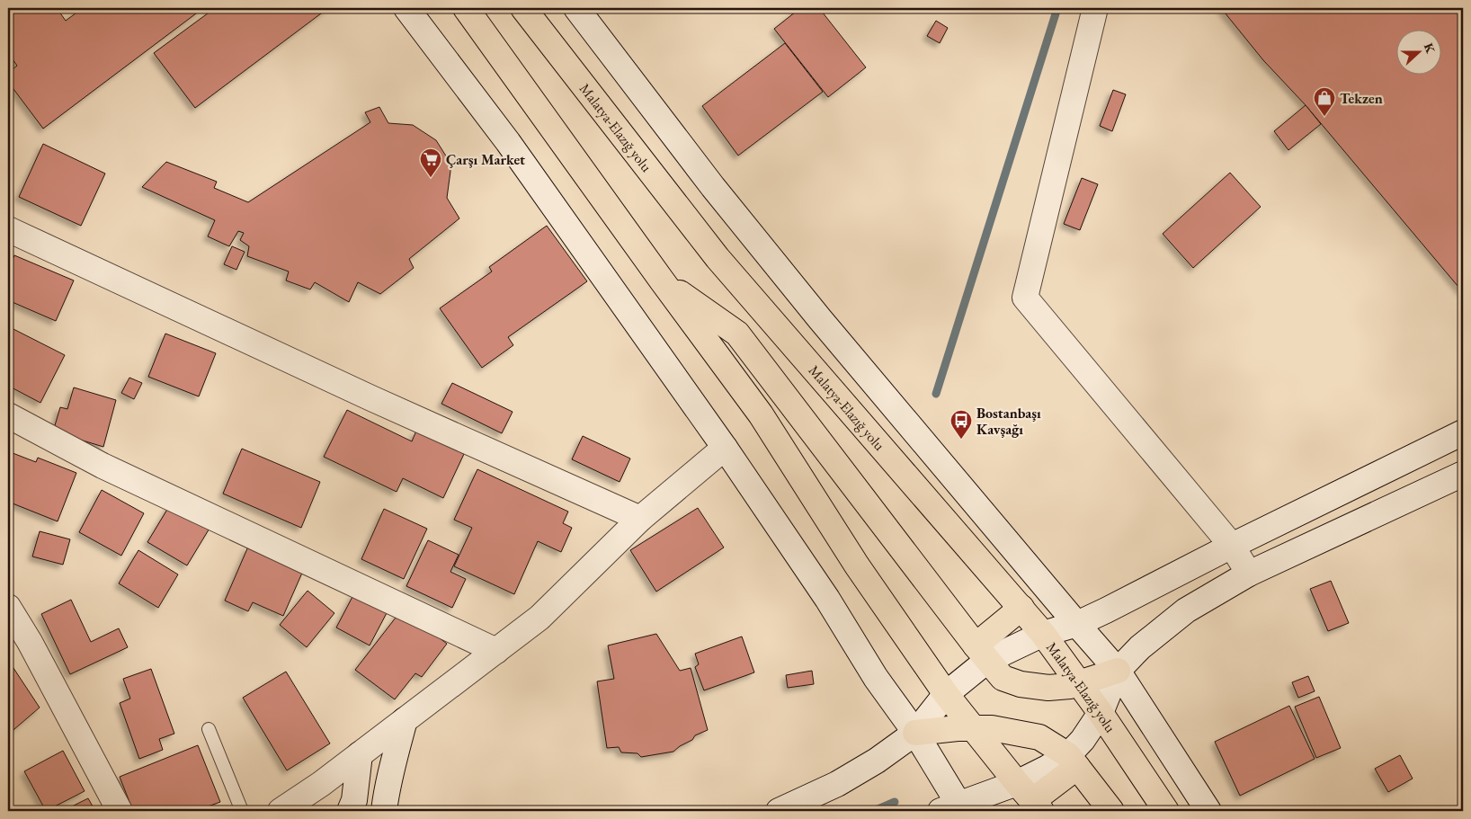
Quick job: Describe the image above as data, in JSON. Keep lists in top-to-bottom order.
{
  "streets": {
    "highway": ["Malatya-Elazığ yolu"]
  },
  "places": {
    "shop": ["Tekzen"],
    "supermarket": ["Çarşı Market"],
    "bus stop": ["Bostanbaşı Kavşağı"]
  },
  "north": "right"
}
